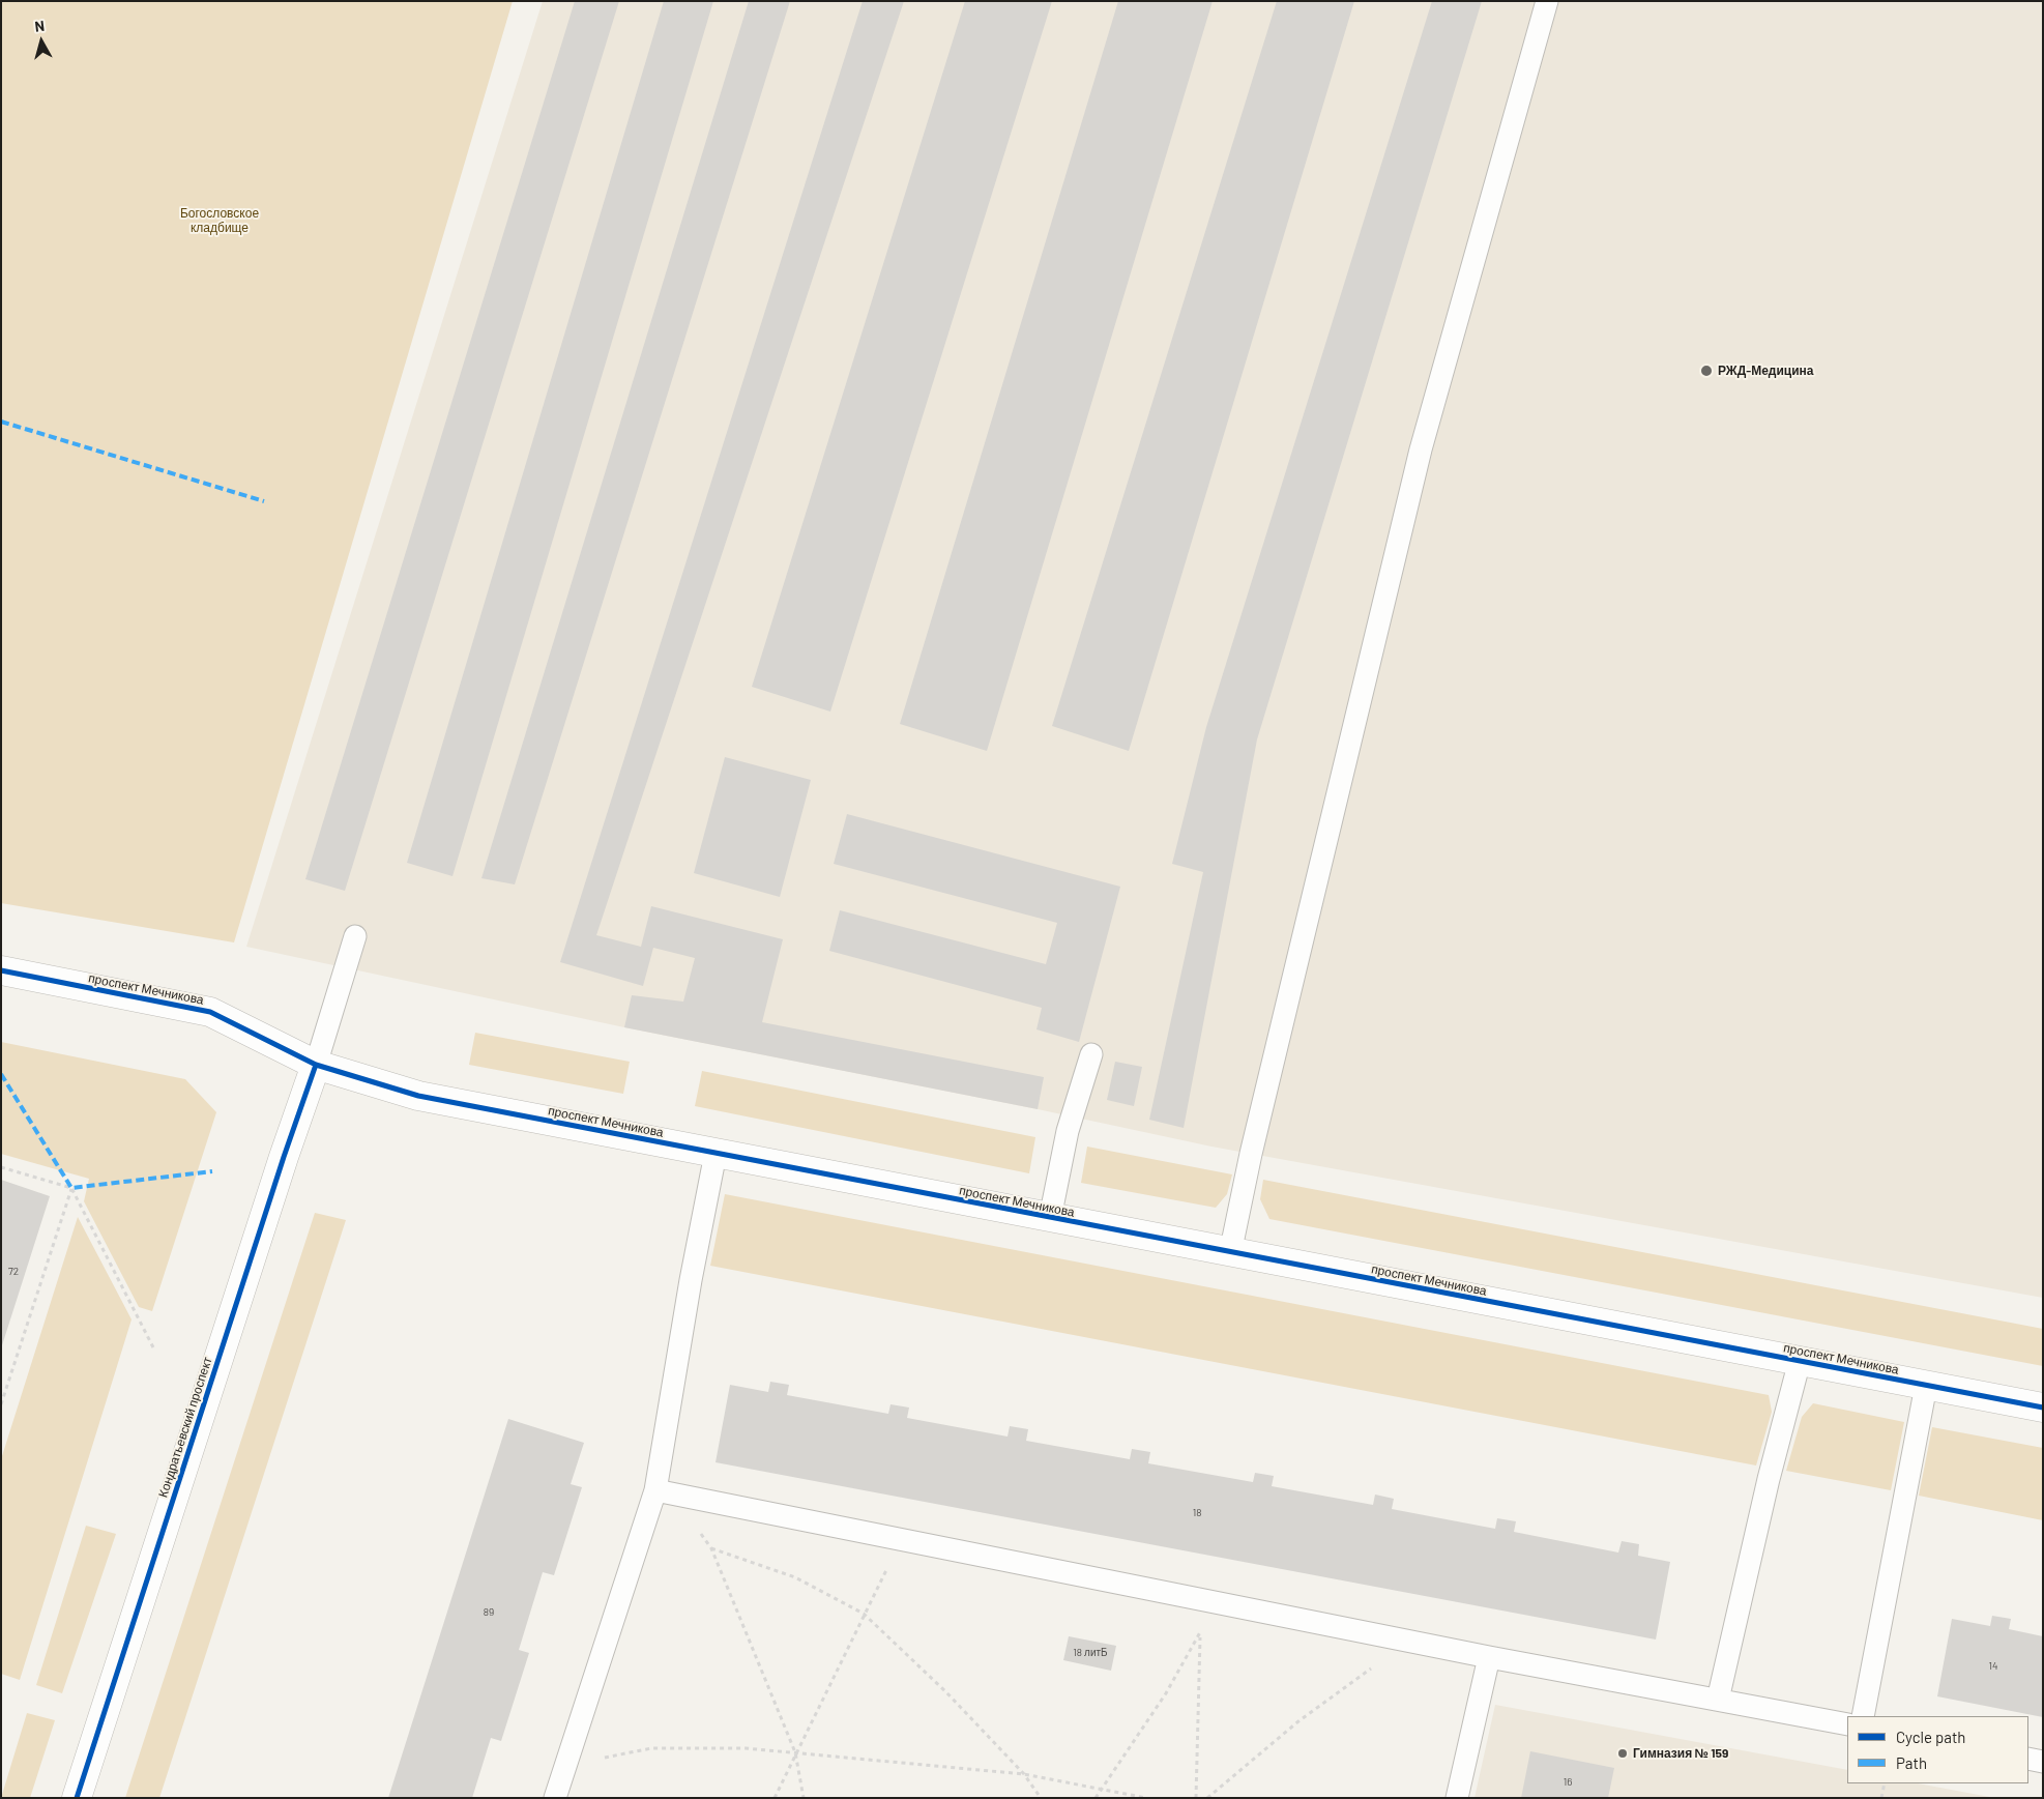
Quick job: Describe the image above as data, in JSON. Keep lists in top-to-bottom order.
{
  "streets": {
    "street": ["проспект Мечникова", "Кондратьевский проспект"]
  },
  "crossings": [
    ["проспект Мечникова", "Кондратьевский проспект"]
  ],
  "parks": ["Богословское кладбище"],
  "places": ["РЖД-Медицина", "Гимназия № 159"],
  "house_numbers": [
    "72",
    "18",
    "89",
    "18 литБ",
    "14",
    "16"
  ],
  "legend": ["Cycle path", "Path"],
  "north": "top"
}
